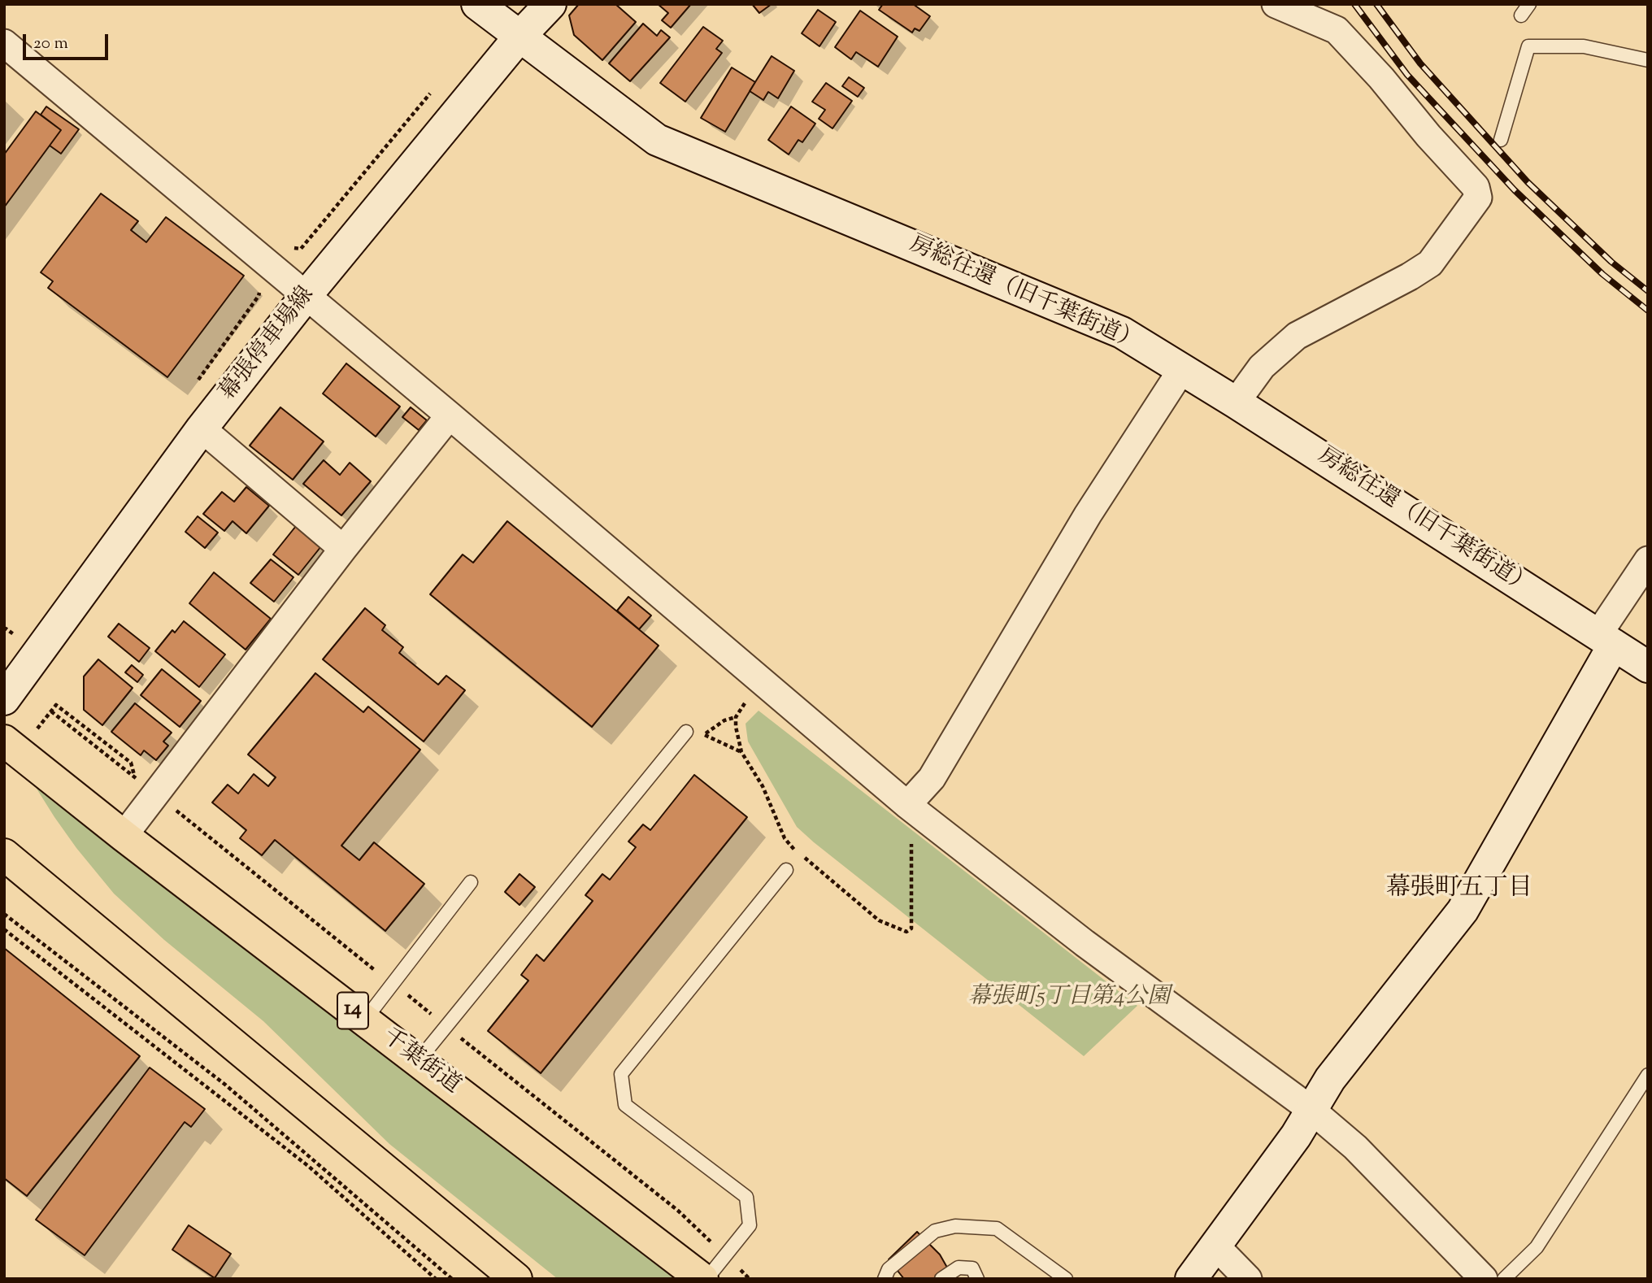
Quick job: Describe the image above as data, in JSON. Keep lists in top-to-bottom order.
{
  "streets": {
    "highway": ["14", "千葉街道"],
    "street": ["房総往還（旧千葉街道）", "幕張停車場線"]
  },
  "crossings": [
    ["房総往還（旧千葉街道）", "幕張停車場線"]
  ],
  "districts": ["幕張町五丁目"],
  "parks": ["幕張町5丁目第4公園"],
  "scale_bar": "20 m"
}
